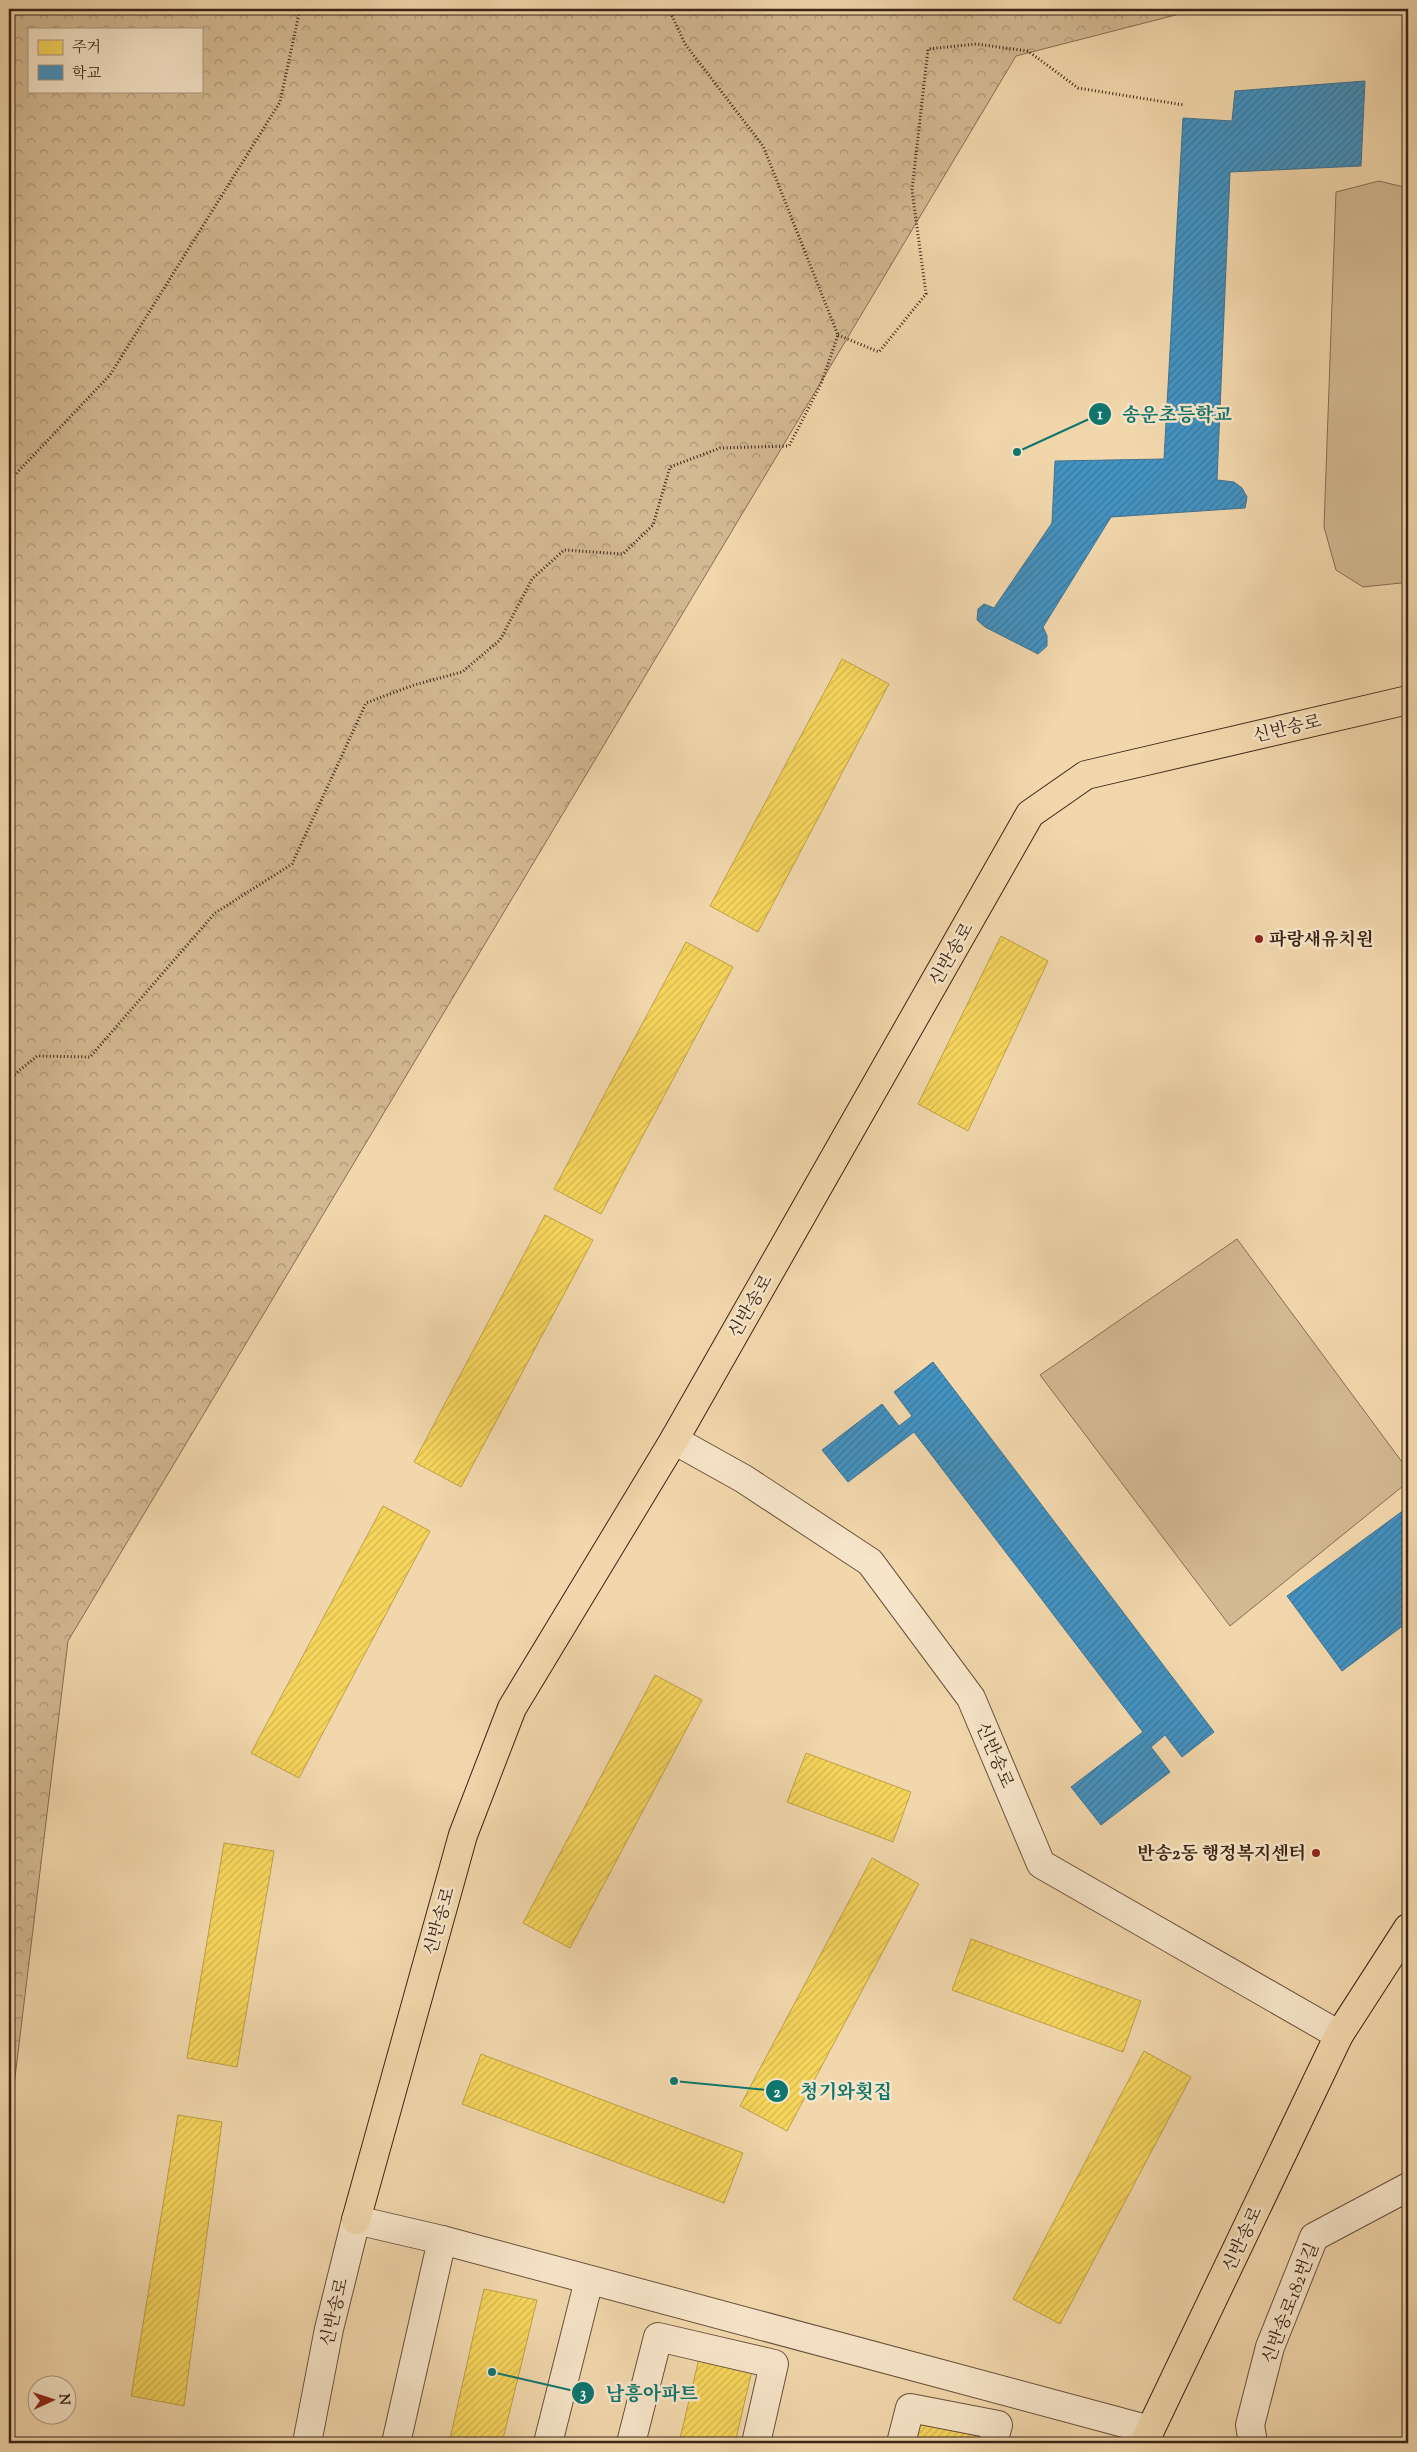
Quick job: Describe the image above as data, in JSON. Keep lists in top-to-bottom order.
{
  "streets": {
    "main road": ["신반송로"],
    "street": ["신반송로182번길"]
  },
  "places": [
    "송운초등학교",
    "파랑새유치원",
    "반송2동 행정복지센터",
    "청기와횟집",
    "남흥아파트"
  ],
  "legend": ["주거", "학교"],
  "north": "right"
}
